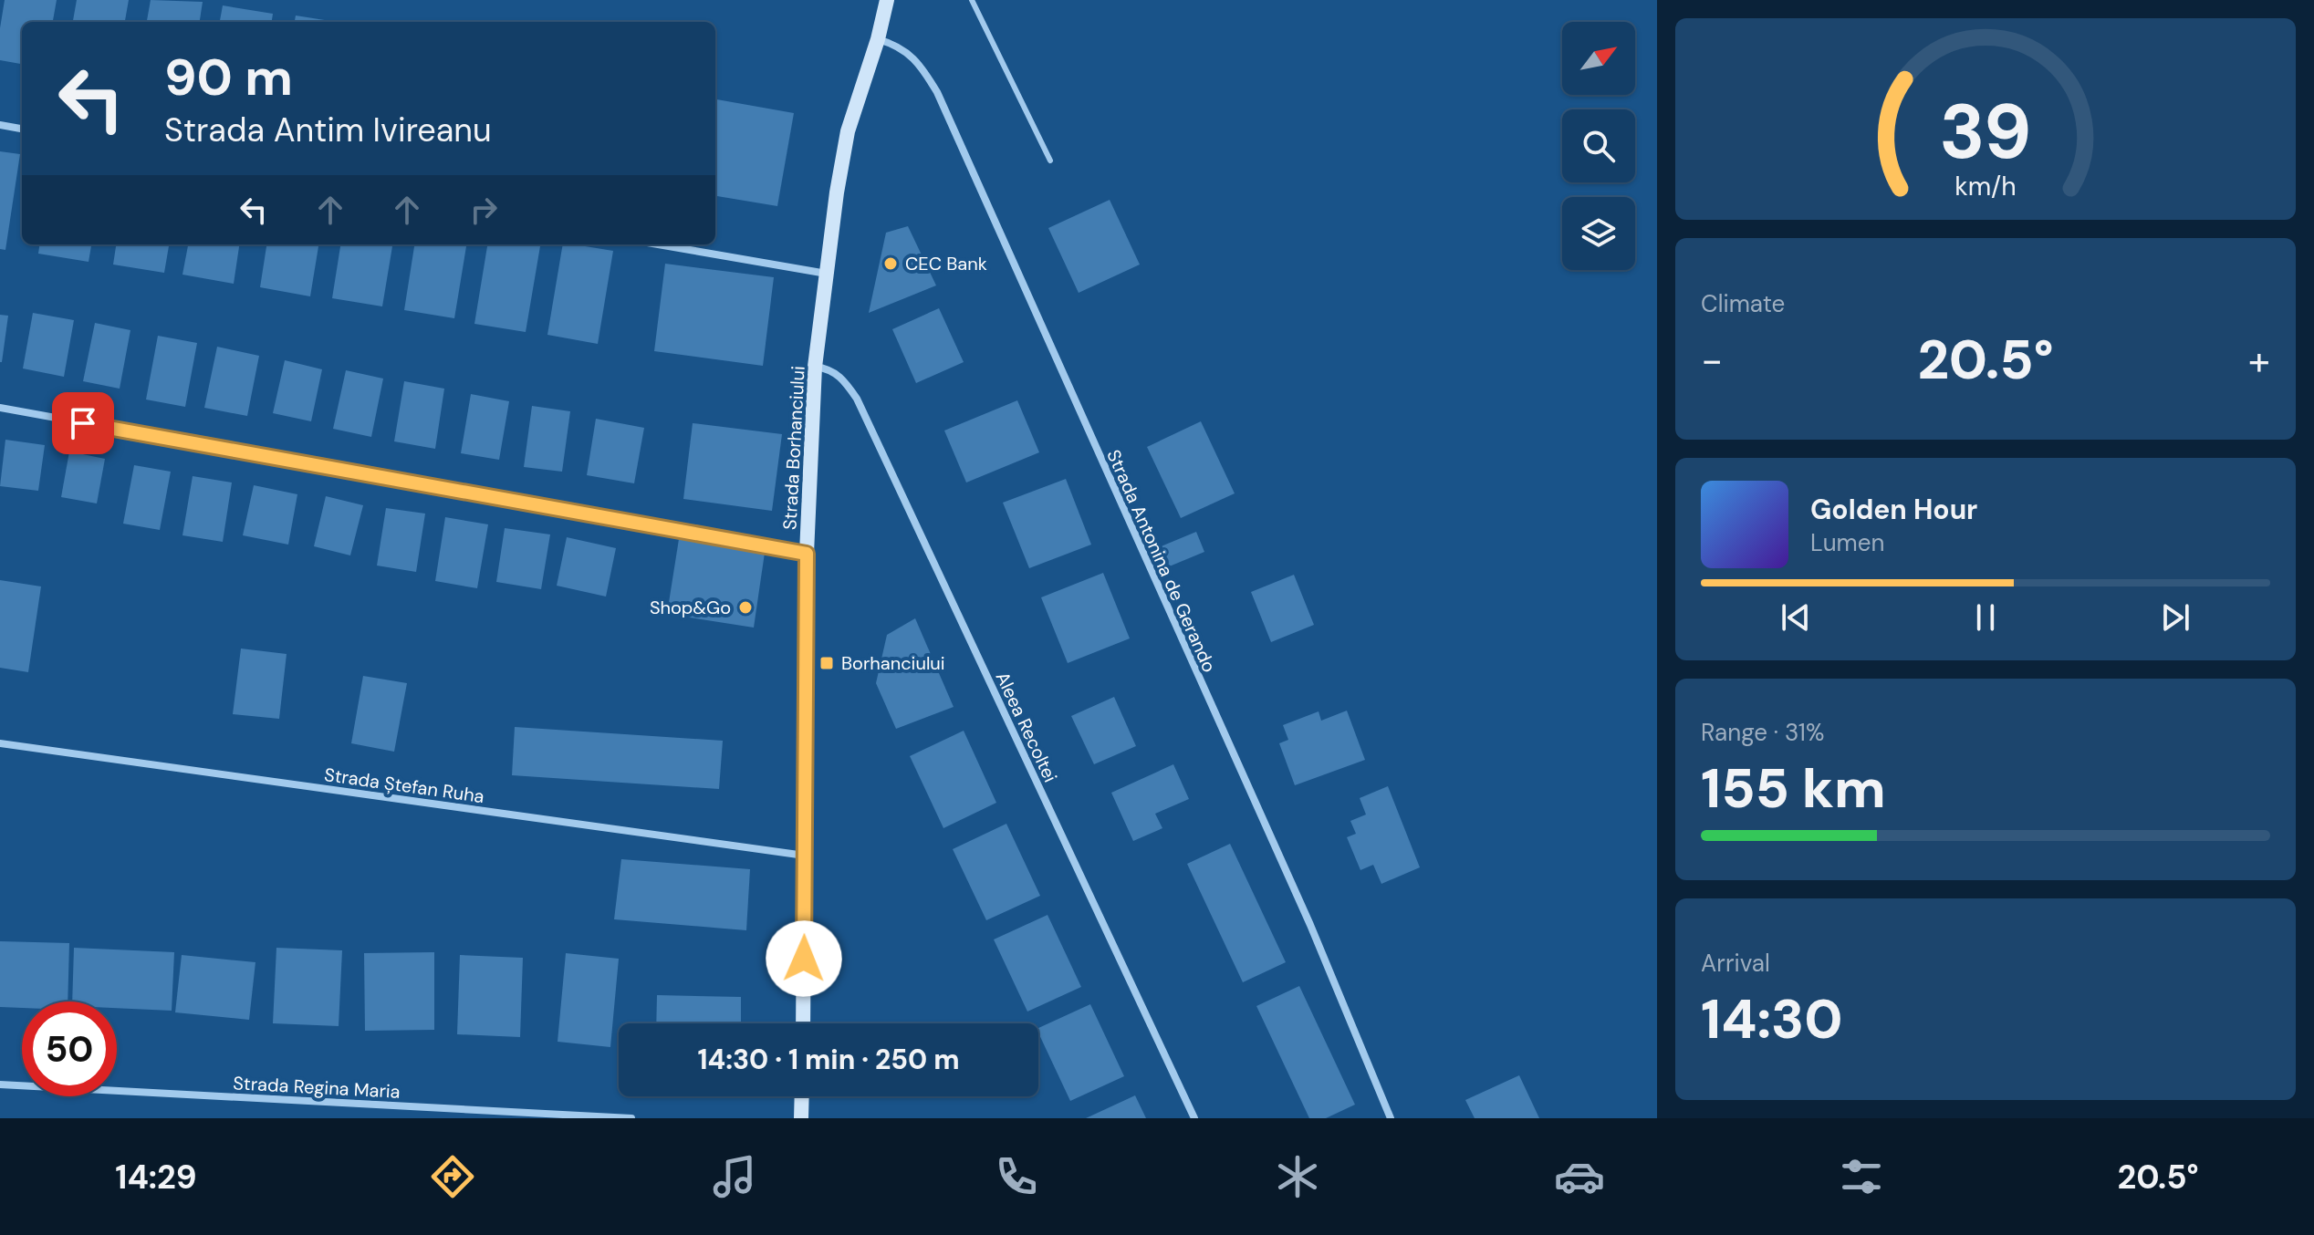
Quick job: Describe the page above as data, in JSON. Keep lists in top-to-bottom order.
{
  "streets": {
    "main road": ["Strada Borhanciului"],
    "street": [
      "Strada Antonina de Gerando",
      "Aleea Recoltei",
      "Strada Ștefan Ruha",
      "Strada Regina Maria"
    ]
  },
  "crossings": [
    ["Strada Borhanciului", "Strada Antonina de Gerando"],
    ["Strada Borhanciului", "Aleea Recoltei"],
    ["Strada Borhanciului", "Strada Ștefan Ruha"]
  ],
  "places": {
    "other": ["CEC Bank", "Shop&Go"],
    "transit": ["Borhanciului"]
  },
  "north": "top right",
  "page": {
    "turn": ["90 m", "Strada Antim Ivireanu"],
    "tile": [
      "Climate",
      ["Range · 31%", "155 km"],
      ["Arrival", "14:30"]
    ],
    "heat": ["−", "20.5°", "+"],
    "song": ["Golden Hour", "Lumen"],
    "limit": "50",
    "trip": "14:30 · 1 min · 250 m",
    "tabs": ["14:29", "20.5°"],
    "gauge": ["39", "km/h"]
  }
}
